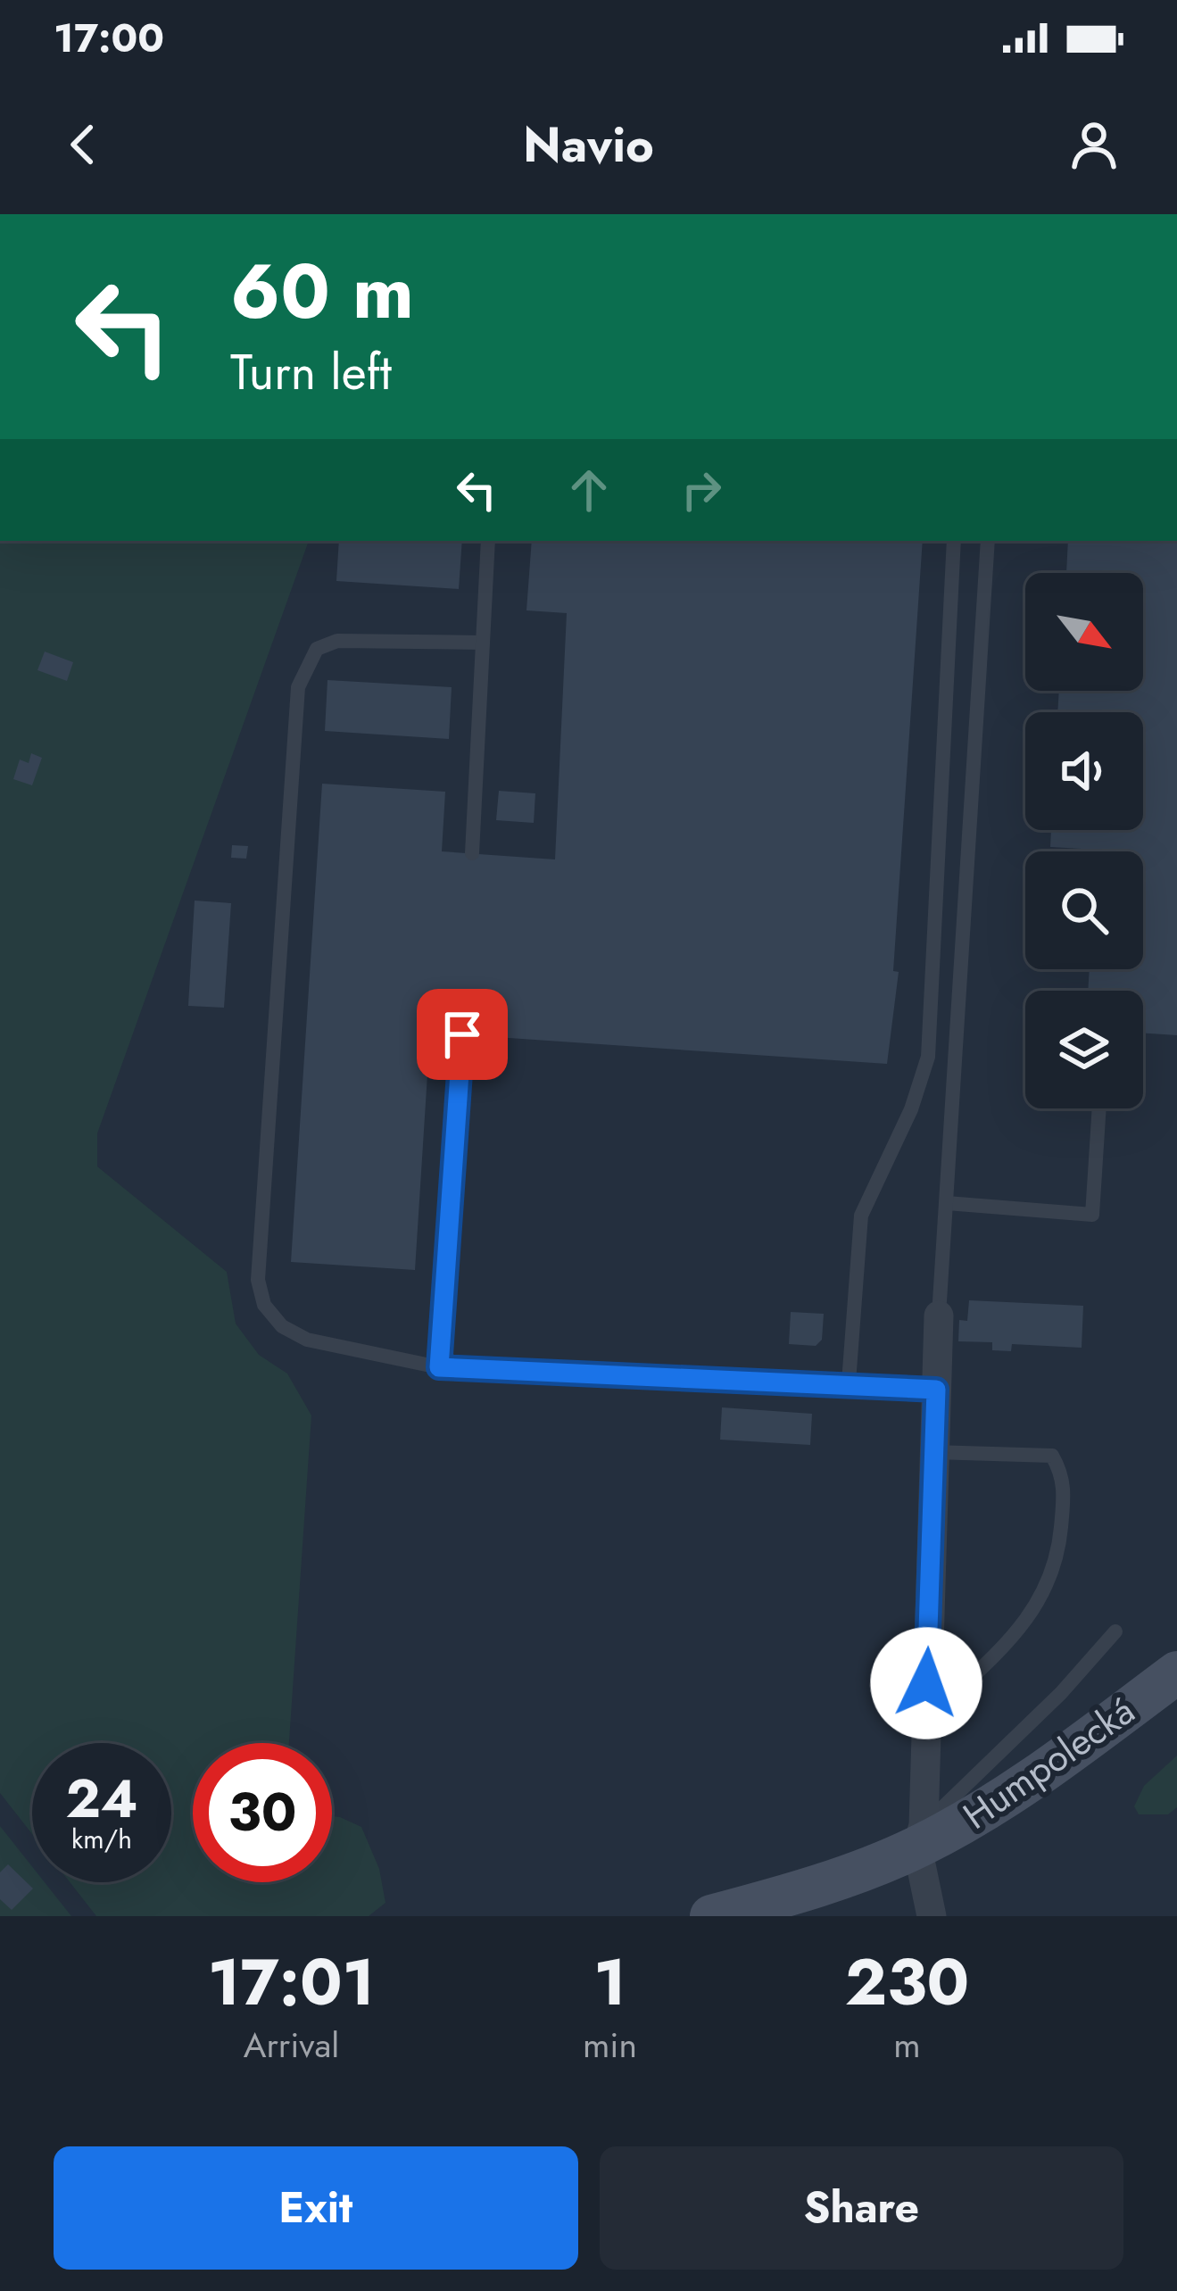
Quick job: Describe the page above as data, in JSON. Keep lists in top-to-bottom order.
{
  "streets": {
    "main road": ["Humpolecká"]
  },
  "north": "bottom right",
  "page": {
    "status": "17:00",
    "header": "Navio",
    "turn": ["60 m", "Turn left"],
    "speed": "24 km/h",
    "limit": "30",
    "eta": [
      "17:01",
      "Arrival",
      "1",
      "min",
      "230",
      "m"
    ],
    "buttons": ["Exit", "Share"]
  }
}
